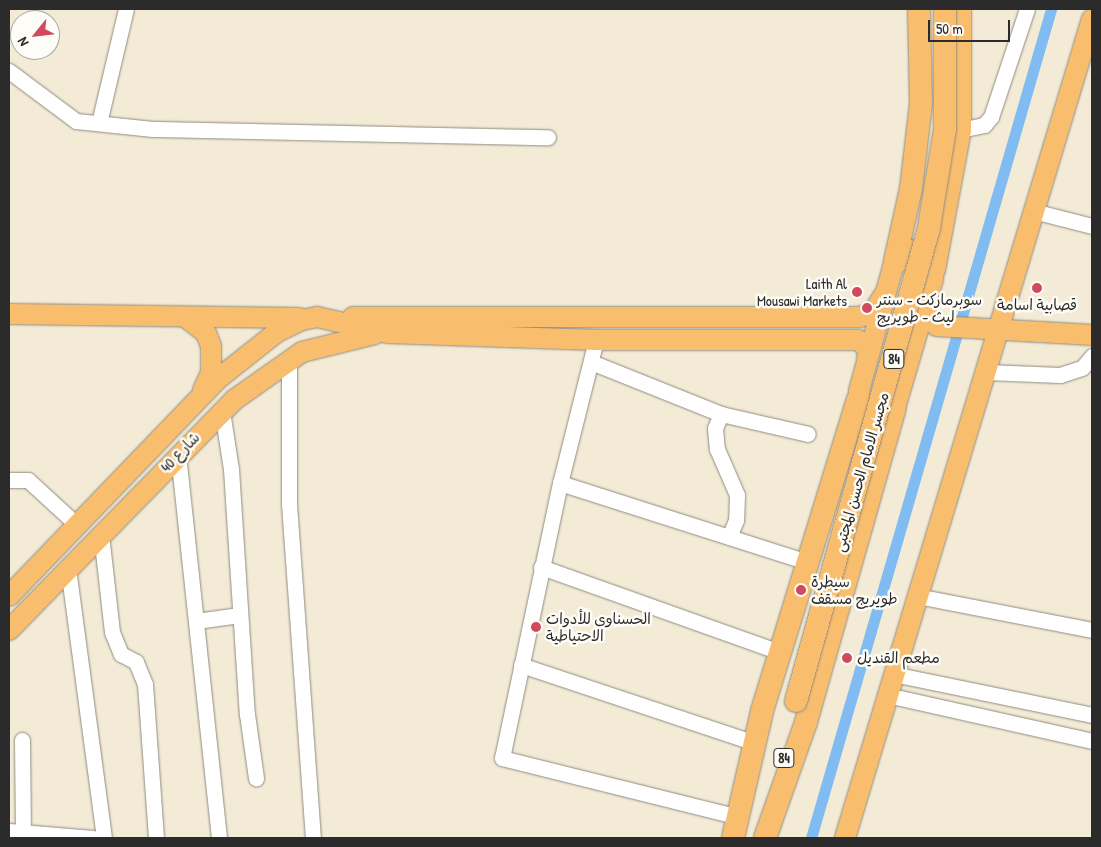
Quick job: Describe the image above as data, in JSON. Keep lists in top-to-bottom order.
{
  "streets": {
    "highway": ["84", "مجسر الامام الحسن المجتبى"],
    "main road": ["شارع 40"]
  },
  "crossings": [
    ["84", "مجسر الامام الحسن المجتبى"]
  ],
  "places": [
    "قصابية اسامة",
    "Laith Al Mousawi Markets",
    "سوبرماركت - سنتر ليث - طويريج",
    "سيطرة طويريج مسقف",
    "الحسناوي للأدوات الاحتياطية",
    "مطعم القنديل"
  ],
  "scale_bar": "50 m",
  "north": "bottom left"
}
